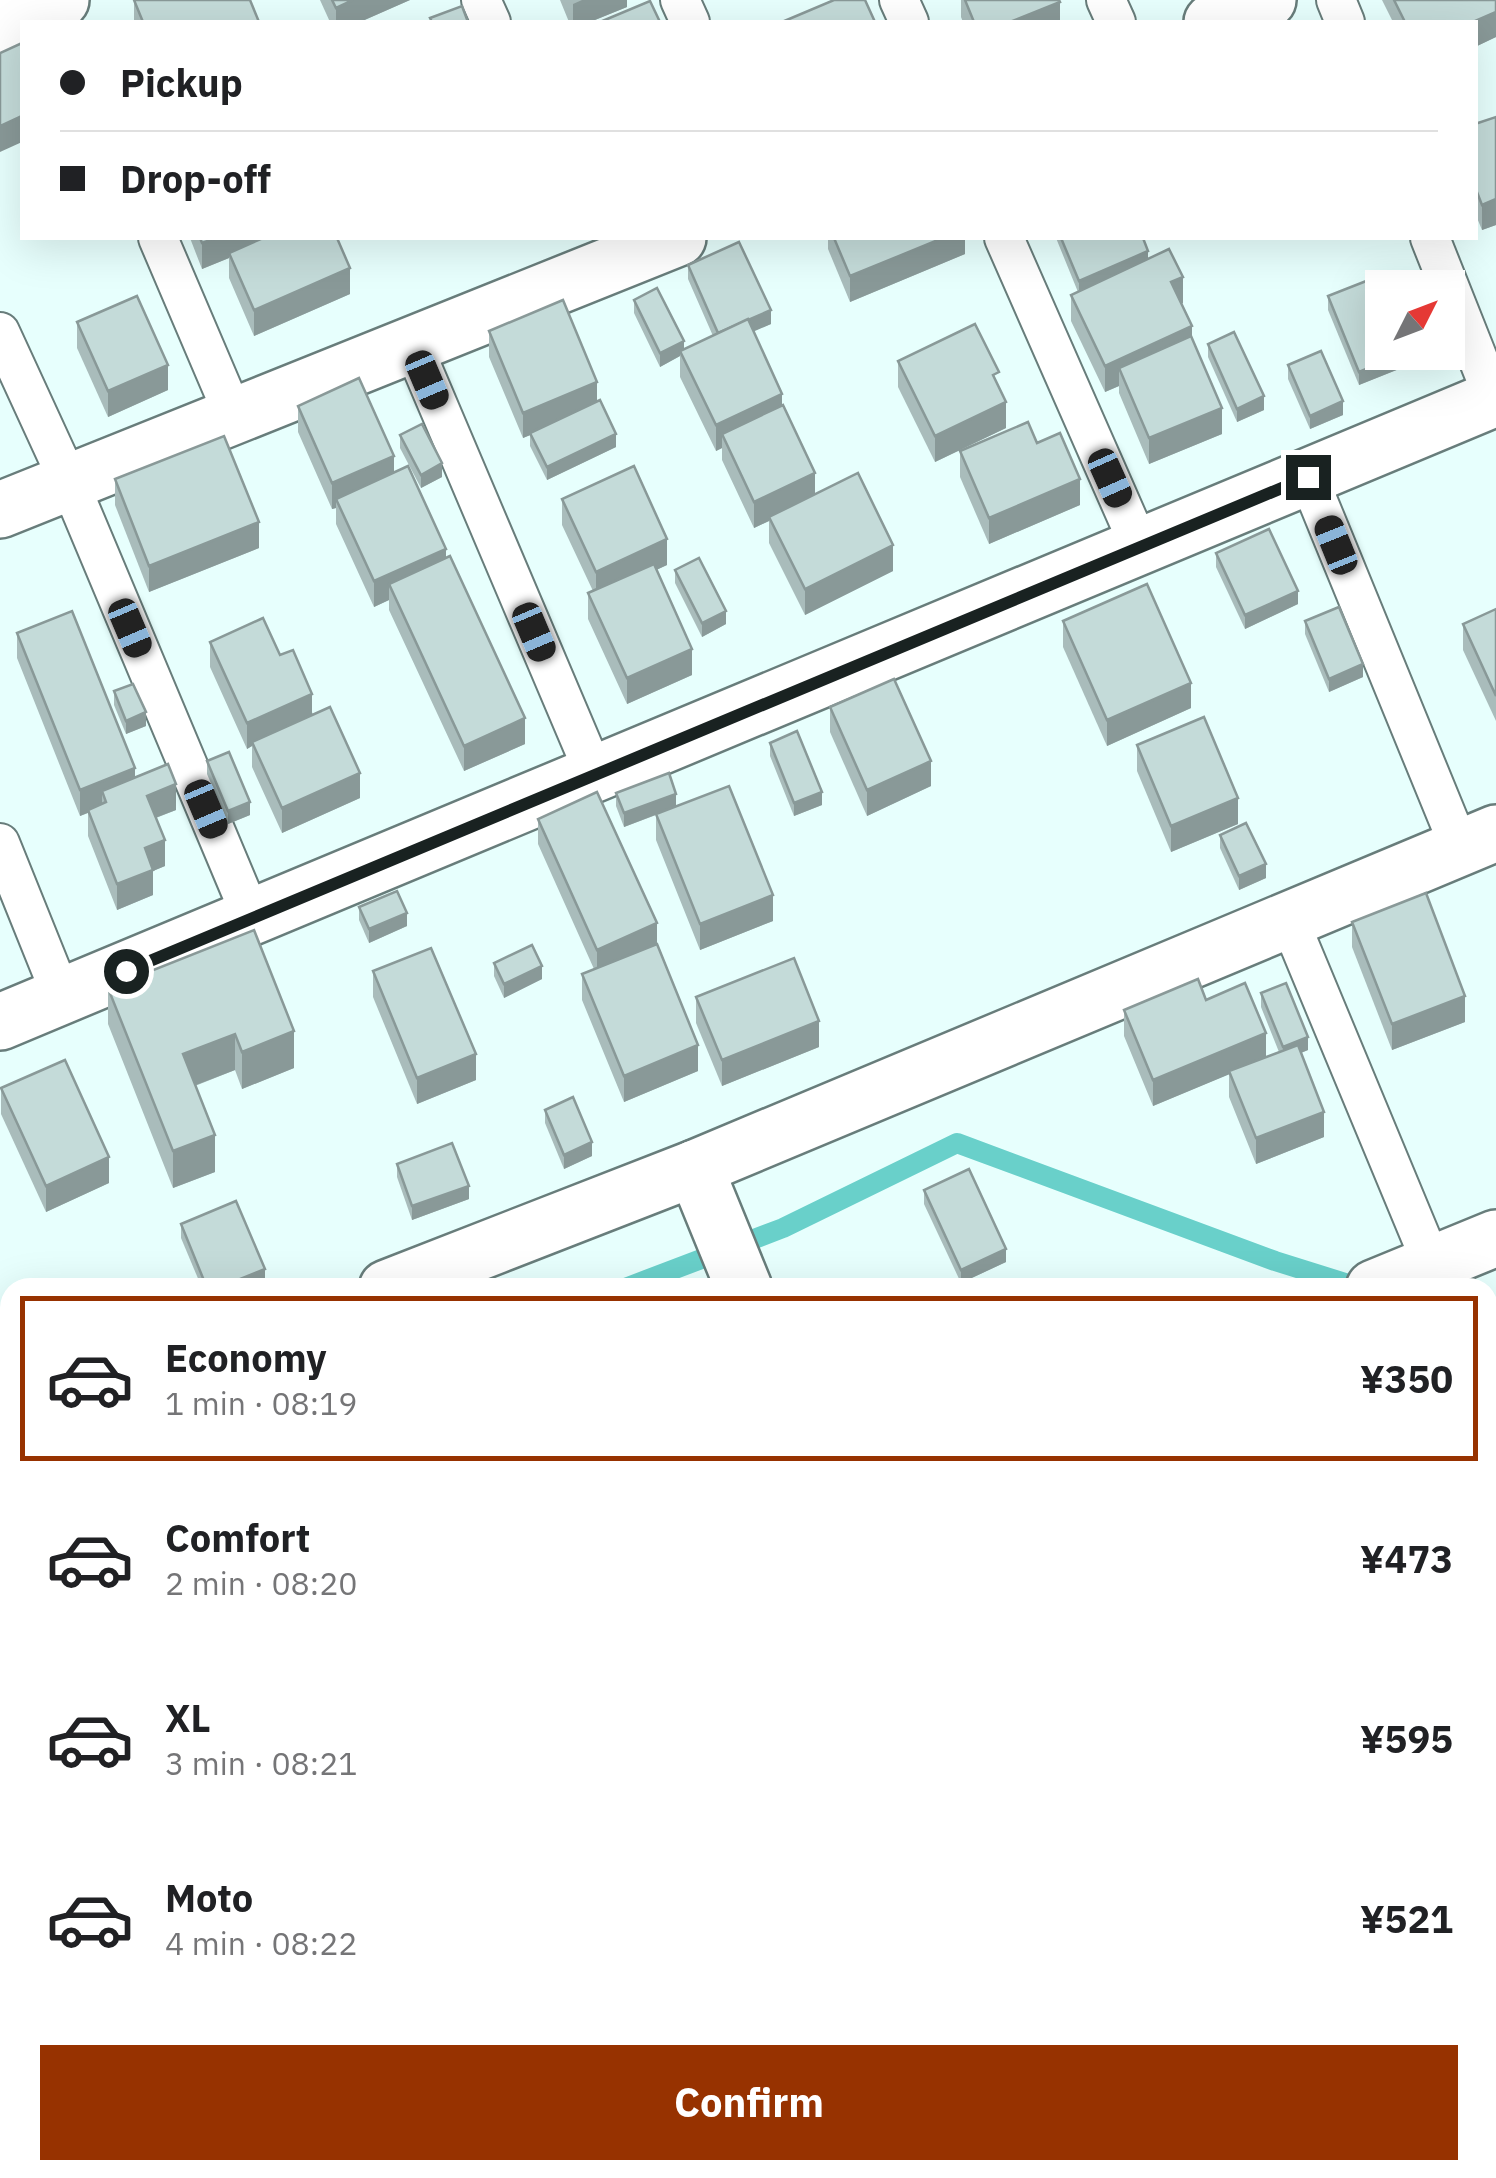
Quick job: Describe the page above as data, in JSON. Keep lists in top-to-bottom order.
{
  "north": "top right",
  "page": {
    "banner": ["Pickup", "Drop-off"],
    "list": [
      {
        "name": "Economy",
        "note": "1 min · 08:19",
        "value": "¥350"
      },
      {
        "name": "Comfort",
        "note": "2 min · 08:20",
        "value": "¥473"
      },
      {
        "name": "XL",
        "note": "3 min · 08:21",
        "value": "¥595"
      },
      {
        "name": "Moto",
        "note": "4 min · 08:22",
        "value": "¥521"
      }
    ],
    "buttons": "Confirm"
  }
}
